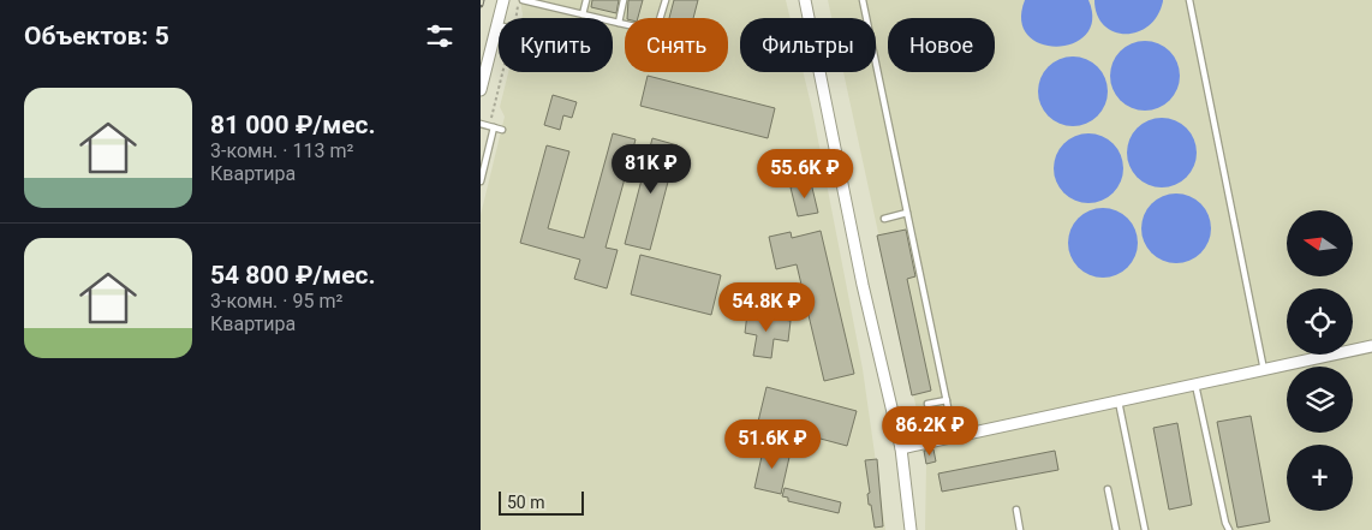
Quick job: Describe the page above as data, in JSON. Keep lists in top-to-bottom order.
{
  "scale_bar": "50 m",
  "north": "left",
  "page": {
    "heading": "Объектов: 5",
    "chip": [
      "Купить",
      "Снять",
      "Фильтры",
      "Новое"
    ],
    "list": [
      {
        "name": "81 000 ₽/мес.",
        "note": "3-комн. · 113 m² · Квартира"
      },
      {
        "name": "54 800 ₽/мес.",
        "note": "3-комн. · 95 m² · Квартира"
      }
    ],
    "price": [
      "81K ₽",
      "55.6K ₽",
      "54.8K ₽",
      "86.2K ₽",
      "51.6K ₽"
    ],
    "map_buttons": "+",
    "scale": "50 m"
  }
}
